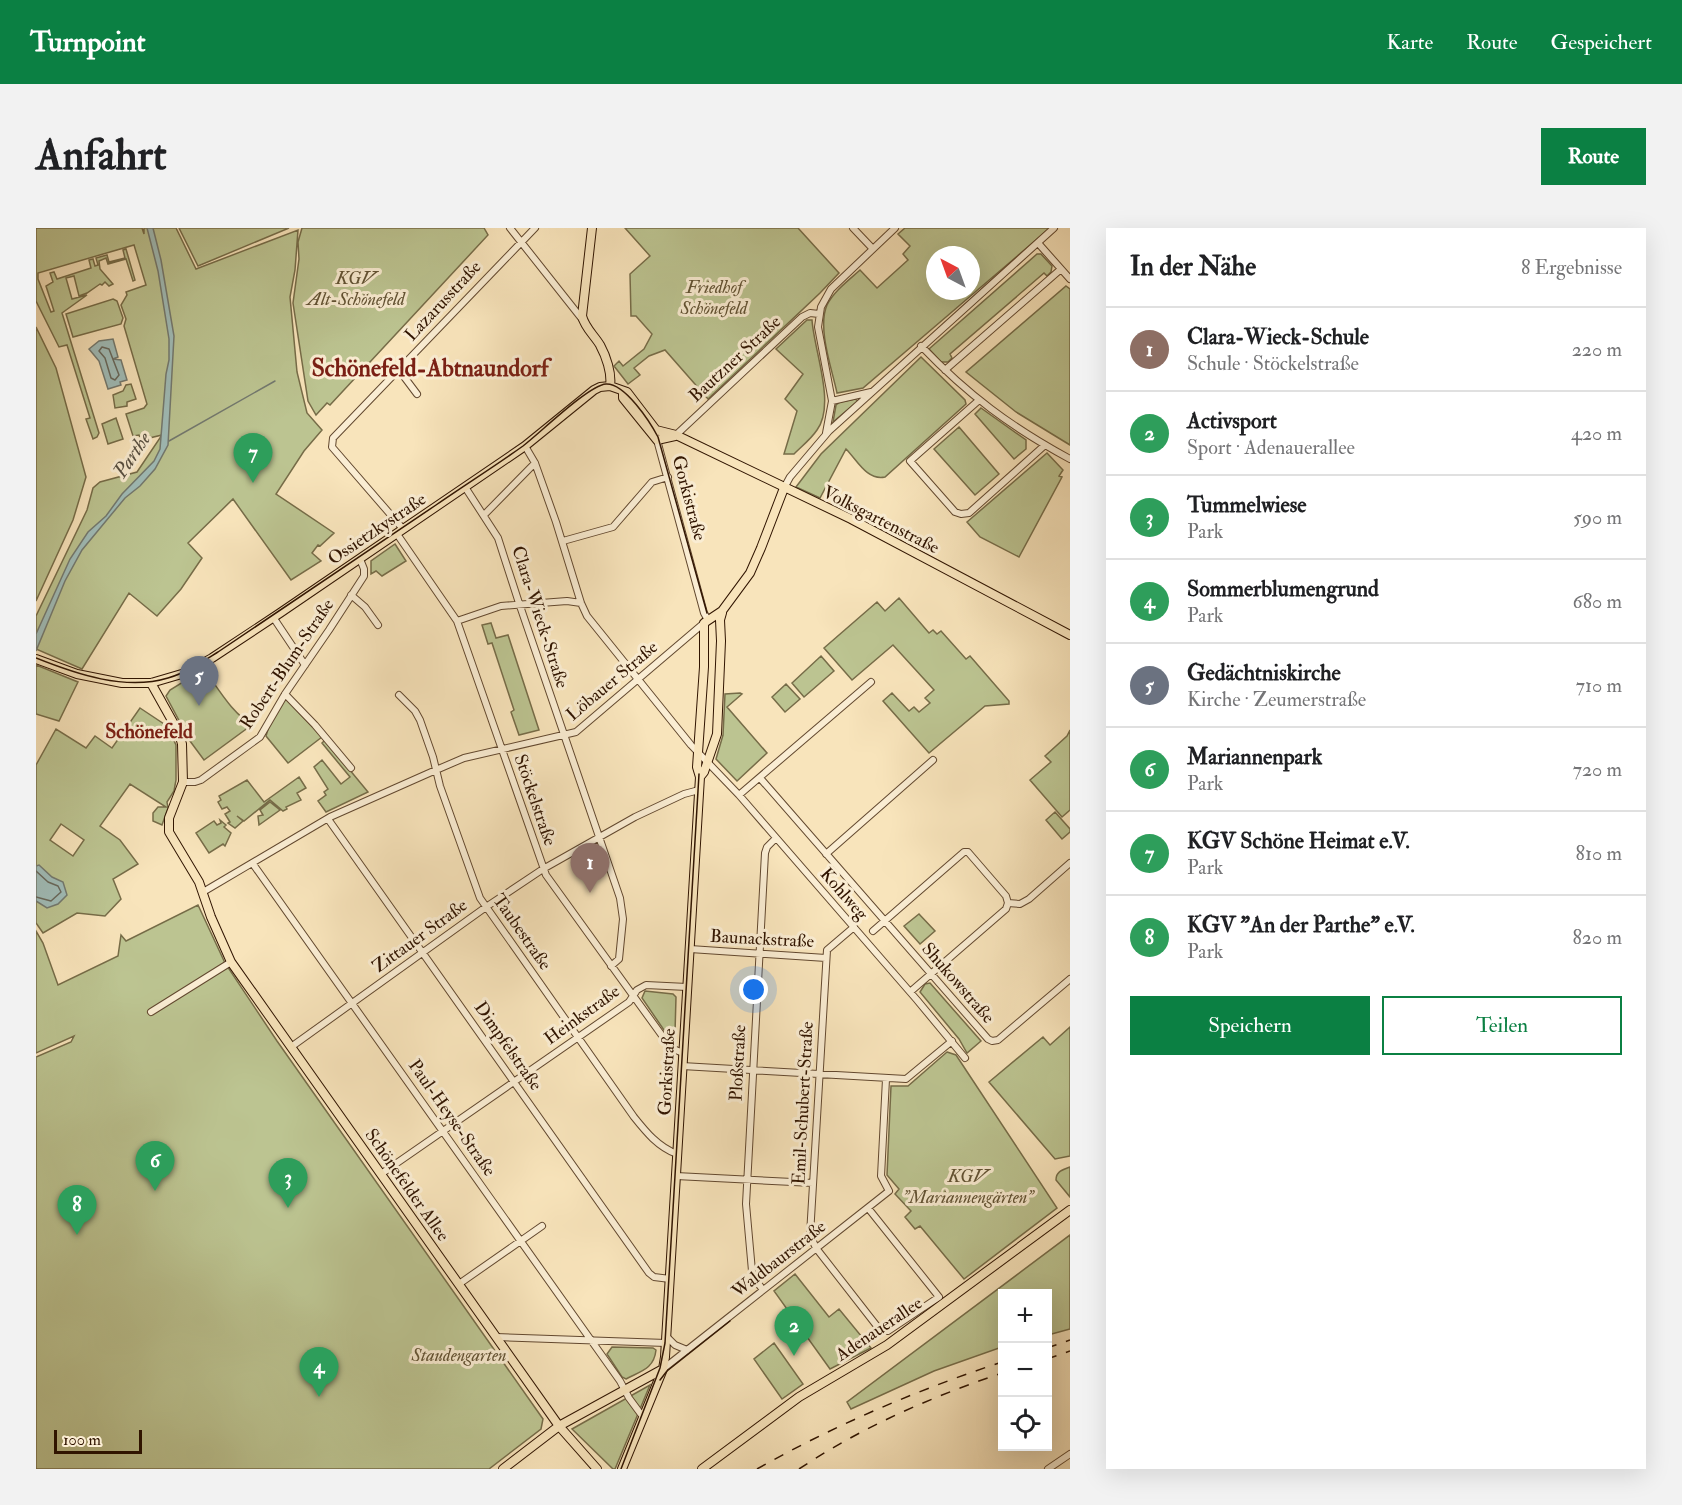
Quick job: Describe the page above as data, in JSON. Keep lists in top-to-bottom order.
{
  "streets": {
    "main road": [
      "Gorkistraße",
      "Volksgartenstraße",
      "Ossietzkystraße",
      "Löbauer Straße",
      "Schönefelder Allee",
      "Adenauerallee"
    ],
    "street": [
      "Lazarusstraße",
      "Bautzner Straße",
      "Clara-Wieck-Straße",
      "Robert-Blum-Straße",
      "Stöckelstraße",
      "Kohlweg",
      "Taubestraße",
      "Zittauer Straße",
      "Baunackstraße",
      "Shukowstraße",
      "Heinkstraße",
      "Dimpfelstraße",
      "Ploßstraße",
      "Emil-Schubert-Straße",
      "Paul-Heyse-Straße",
      "Waldbaurstraße"
    ]
  },
  "crossings": [
    ["Lazarusstraße", "Stöckelstraße"],
    ["Bautzner Straße", "Volksgartenstraße"],
    ["Gorkistraße", "Volksgartenstraße"],
    ["Gorkistraße", "Ossietzkystraße"],
    ["Gorkistraße", "Löbauer Straße"],
    ["Gorkistraße", "Stöckelstraße"],
    ["Gorkistraße", "Kohlweg"],
    ["Gorkistraße", "Taubestraße"],
    ["Gorkistraße", "Zittauer Straße"],
    ["Gorkistraße", "Baunackstraße"],
    ["Gorkistraße", "Heinkstraße"],
    ["Gorkistraße", "Dimpfelstraße"],
    ["Gorkistraße", "Paul-Heyse-Straße"],
    ["Gorkistraße", "Waldbaurstraße"],
    ["Volksgartenstraße", "Löbauer Straße"],
    ["Ossietzkystraße", "Clara-Wieck-Straße"],
    ["Ossietzkystraße", "Robert-Blum-Straße"],
    ["Ossietzkystraße", "Stöckelstraße"],
    ["Ossietzkystraße", "Kohlweg"],
    ["Clara-Wieck-Straße", "Löbauer Straße"],
    ["Clara-Wieck-Straße", "Stöckelstraße"],
    ["Clara-Wieck-Straße", "Zittauer Straße"],
    ["Robert-Blum-Straße", "Schönefelder Allee"],
    ["Löbauer Straße", "Stöckelstraße"],
    ["Löbauer Straße", "Kohlweg"],
    ["Löbauer Straße", "Taubestraße"],
    ["Löbauer Straße", "Dimpfelstraße"],
    ["Löbauer Straße", "Paul-Heyse-Straße"],
    ["Löbauer Straße", "Schönefelder Allee"],
    ["Stöckelstraße", "Zittauer Straße"],
    ["Stöckelstraße", "Heinkstraße"],
    ["Kohlweg", "Baunackstraße"],
    ["Kohlweg", "Ploßstraße"],
    ["Taubestraße", "Zittauer Straße"],
    ["Taubestraße", "Heinkstraße"],
    ["Zittauer Straße", "Dimpfelstraße"],
    ["Zittauer Straße", "Paul-Heyse-Straße"],
    ["Zittauer Straße", "Schönefelder Allee"],
    ["Baunackstraße", "Ploßstraße"],
    ["Baunackstraße", "Emil-Schubert-Straße"],
    ["Heinkstraße", "Dimpfelstraße"],
    ["Heinkstraße", "Paul-Heyse-Straße"],
    ["Heinkstraße", "Schönefelder Allee"],
    ["Ploßstraße", "Waldbaurstraße"],
    ["Emil-Schubert-Straße", "Waldbaurstraße"]
  ],
  "districts": ["Schönefeld-Abtnaundorf", "Schönefeld"],
  "water": ["Parthe"],
  "parks": [
    "KGV Alt-Schönefeld",
    "Friedhof Schönefeld",
    "KGV \"Mariannengärten\"",
    "Staudengarten"
  ],
  "scale_bar": "100 m",
  "north": "top left",
  "page": {
    "header": "Turnpoint",
    "nav": ["Karte", "Route", "Gespeichert"],
    "buttons": [
      "Route",
      ["Speichern", "Teilen"]
    ],
    "title": "Anfahrt",
    "heading": ["In der Nähe", "8 Ergebnisse"],
    "list": [
      {
        "mark": "1",
        "name": "Clara-Wieck-Schule",
        "note": "Schule · Stöckelstraße",
        "value": "220 m"
      },
      {
        "mark": "2",
        "name": "Activsport",
        "note": "Sport · Adenauerallee",
        "value": "420 m"
      },
      {
        "mark": "3",
        "name": "Tummelwiese",
        "note": "Park",
        "value": "590 m"
      },
      {
        "mark": "4",
        "name": "Sommerblumengrund",
        "note": "Park",
        "value": "680 m"
      },
      {
        "mark": "5",
        "name": "Gedächtniskirche",
        "note": "Kirche · Zeumerstraße",
        "value": "710 m"
      },
      {
        "mark": "6",
        "name": "Mariannenpark",
        "note": "Park",
        "value": "720 m"
      },
      {
        "mark": "7",
        "name": "KGV Schöne Heimat e.V.",
        "note": "Park",
        "value": "810 m"
      },
      {
        "mark": "8",
        "name": "KGV \"An der Parthe\" e.V.",
        "note": "Park",
        "value": "820 m"
      }
    ],
    "pins": [
      "7",
      "5",
      "1",
      "6",
      "3",
      "8",
      "2",
      "4"
    ],
    "map_buttons": ["+", "−"],
    "scale": "100 m"
  }
}
